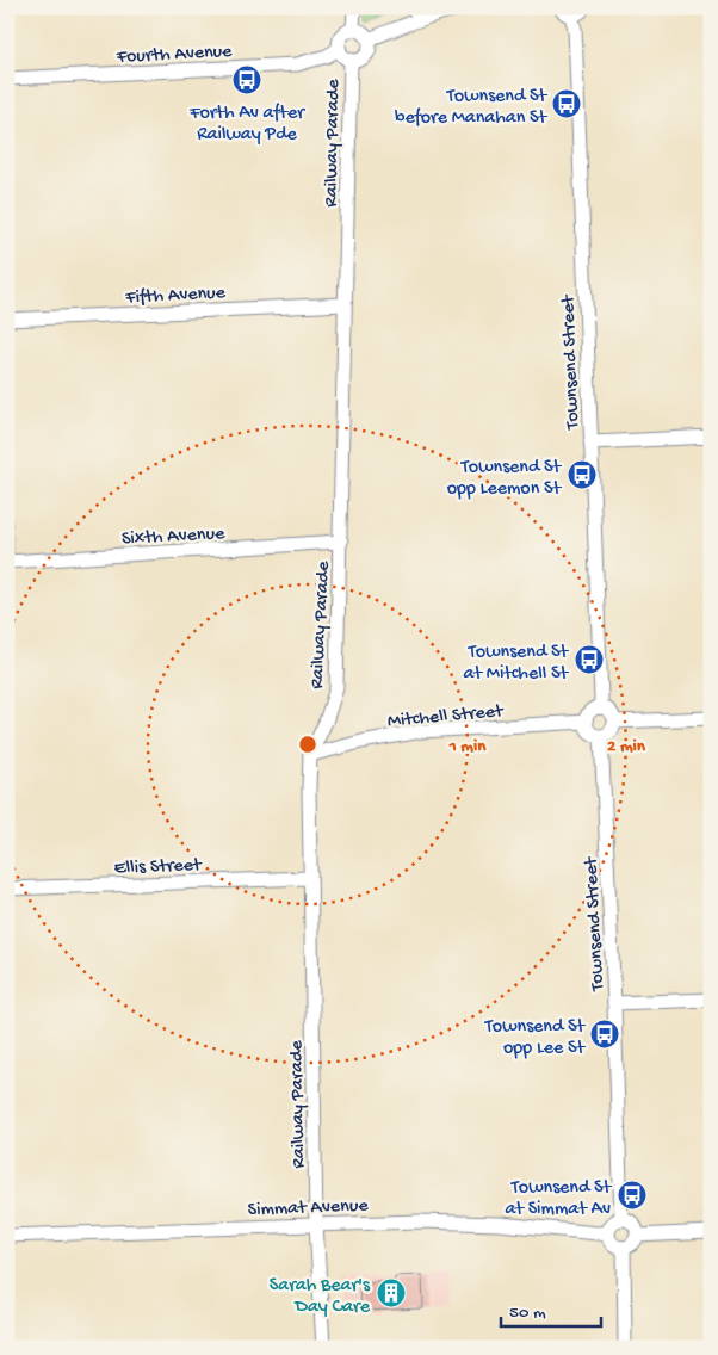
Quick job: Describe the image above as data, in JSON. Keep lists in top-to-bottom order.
{
  "streets": {
    "street": [
      "Fourth Avenue",
      "Railway Parade",
      "Fifth Avenue",
      "Townsend Street",
      "Sixth Avenue",
      "Mitchell Street",
      "Ellis Street",
      "Simmat Avenue"
    ]
  },
  "crossings": [
    ["Fourth Avenue", "Railway Parade"],
    ["Railway Parade", "Fifth Avenue"],
    ["Railway Parade", "Sixth Avenue"],
    ["Railway Parade", "Mitchell Street"],
    ["Railway Parade", "Ellis Street"],
    ["Railway Parade", "Simmat Avenue"],
    ["Townsend Street", "Mitchell Street"],
    ["Townsend Street", "Simmat Avenue"]
  ],
  "places": {
    "bus stop": [
      "Forth Av after Railway Pde",
      "Townsend St before Manahan St",
      "Townsend St opp Leemon St",
      "Townsend St at Mitchell St",
      "Townsend St opp Lee St",
      "Townsend St at Simmat Av"
    ],
    "building": ["Sarah Bear's Day Care"]
  },
  "scale_bar": "50 m",
  "rings": ["1 min", "2 min"]
}
